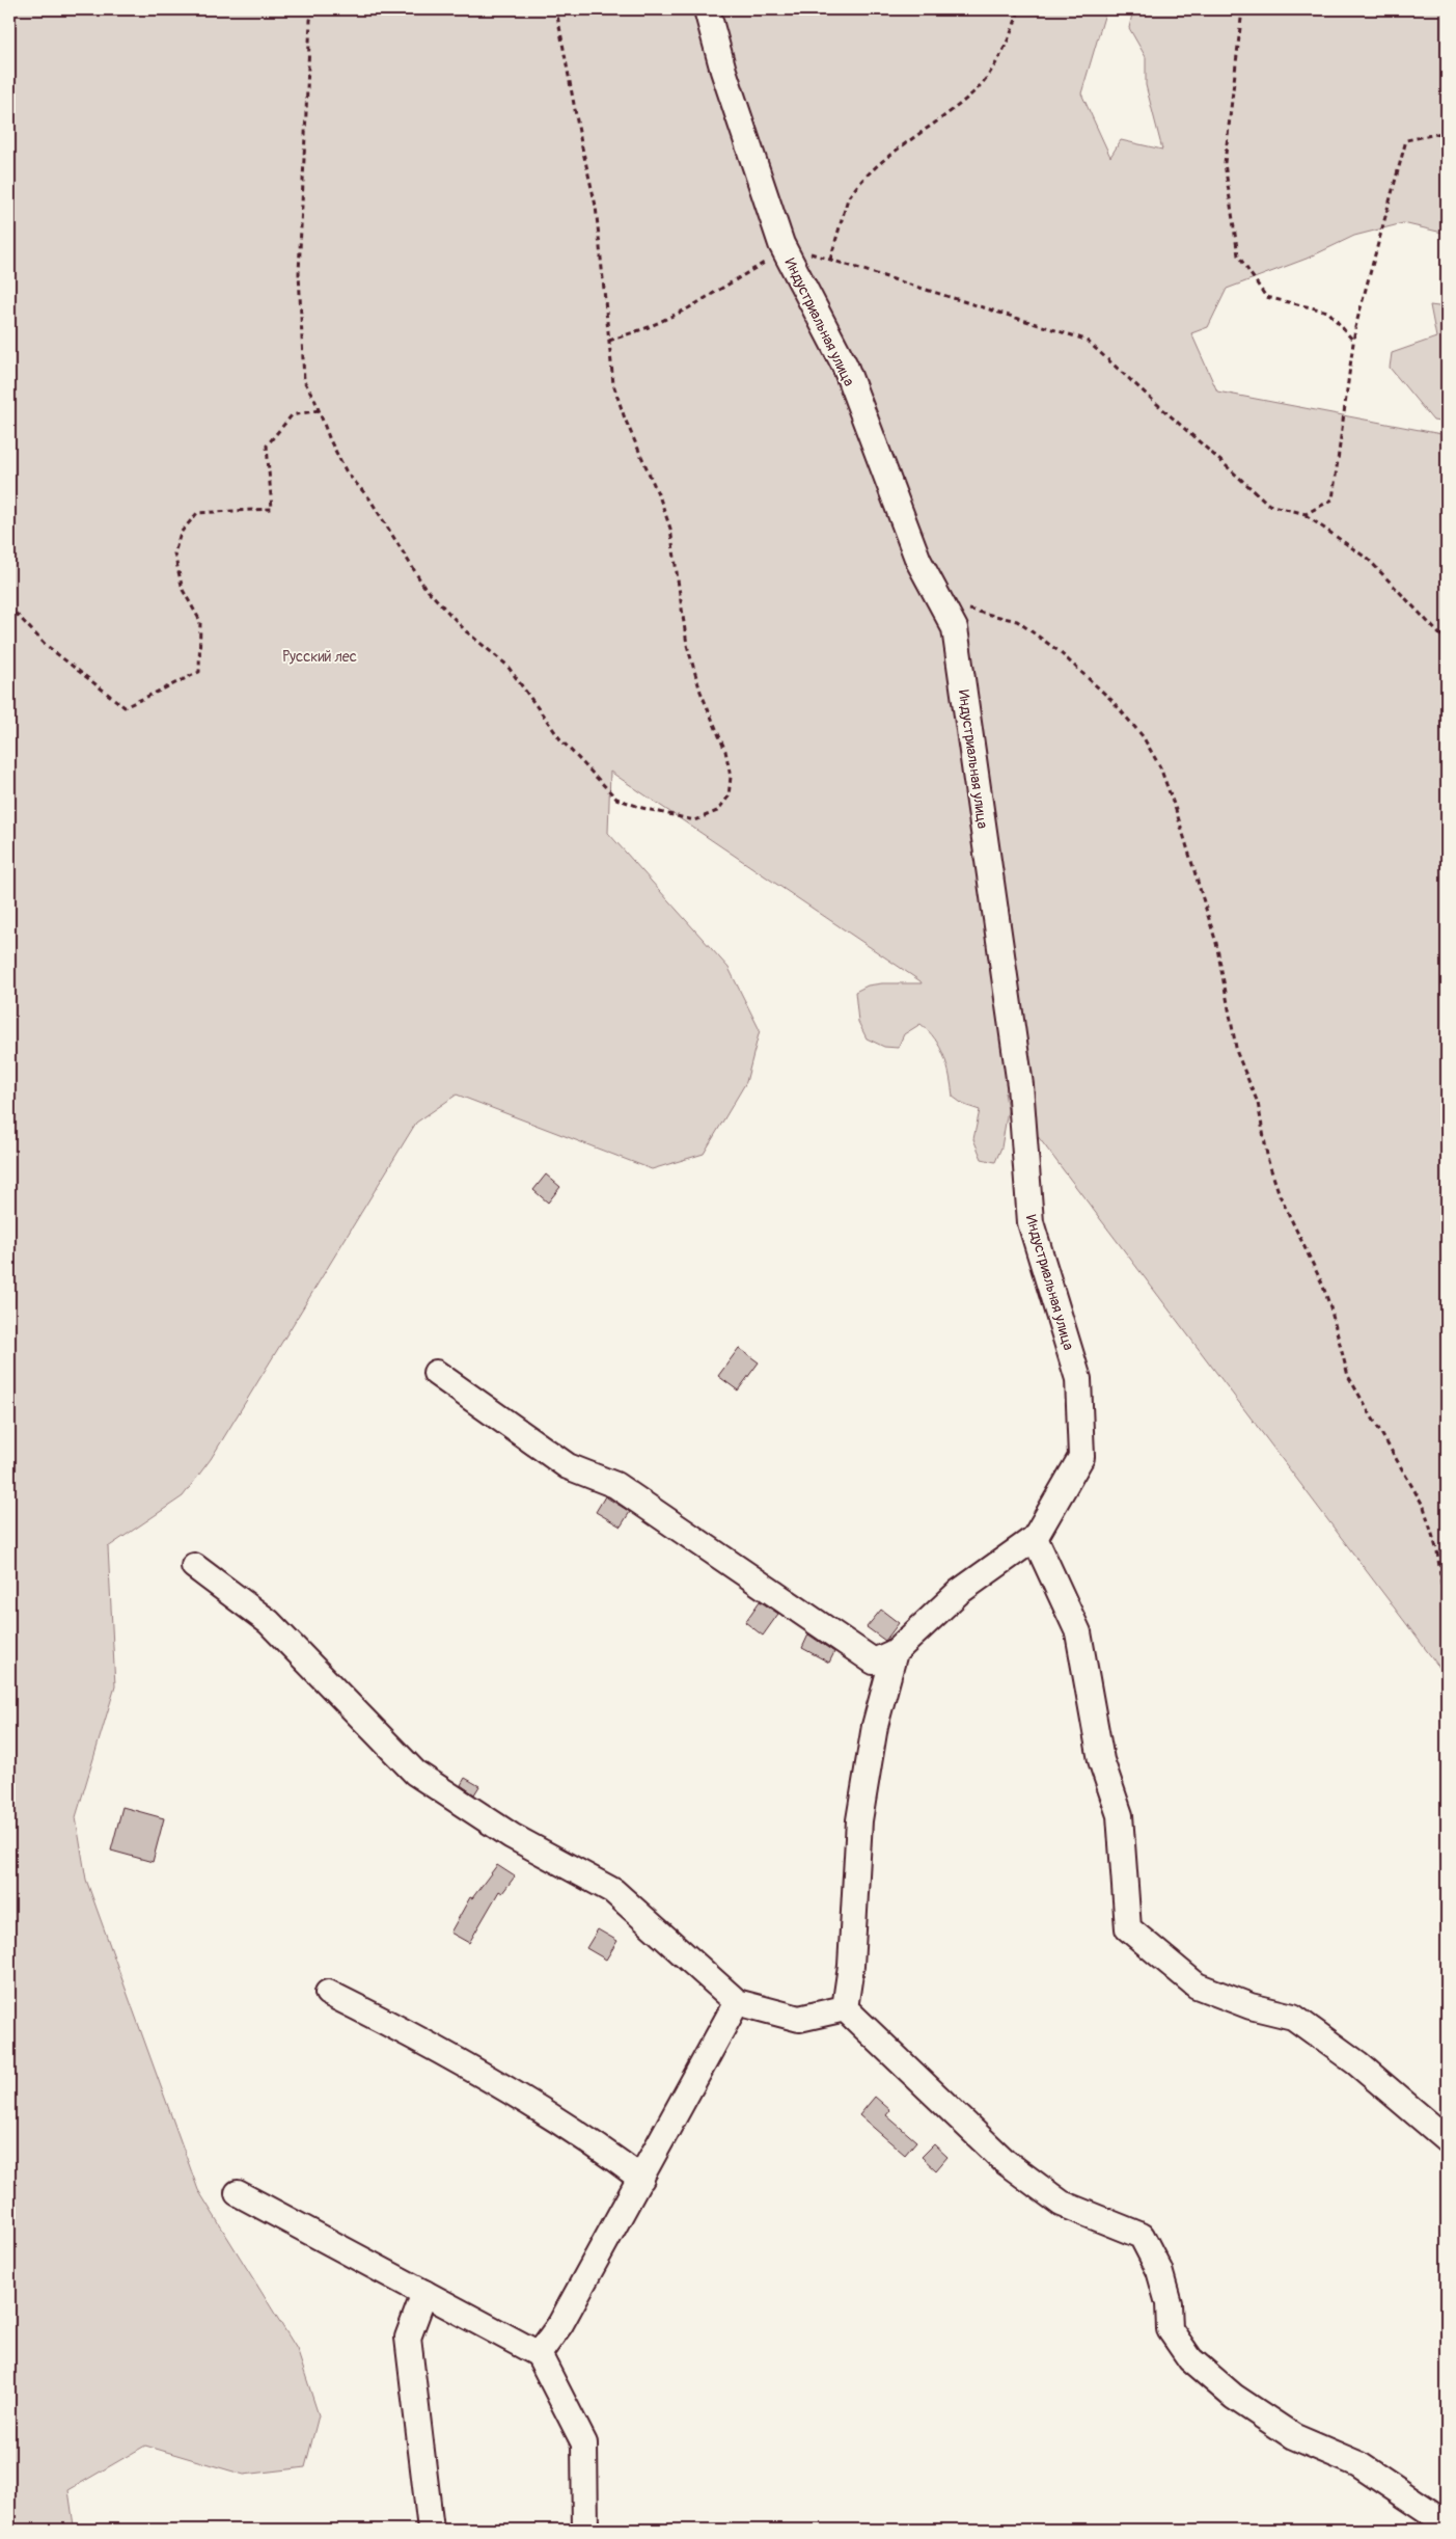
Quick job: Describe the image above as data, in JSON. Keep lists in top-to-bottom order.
{
  "streets": {
    "street": ["Индустриальная улица"]
  },
  "parks": ["Русский лес"]
}
